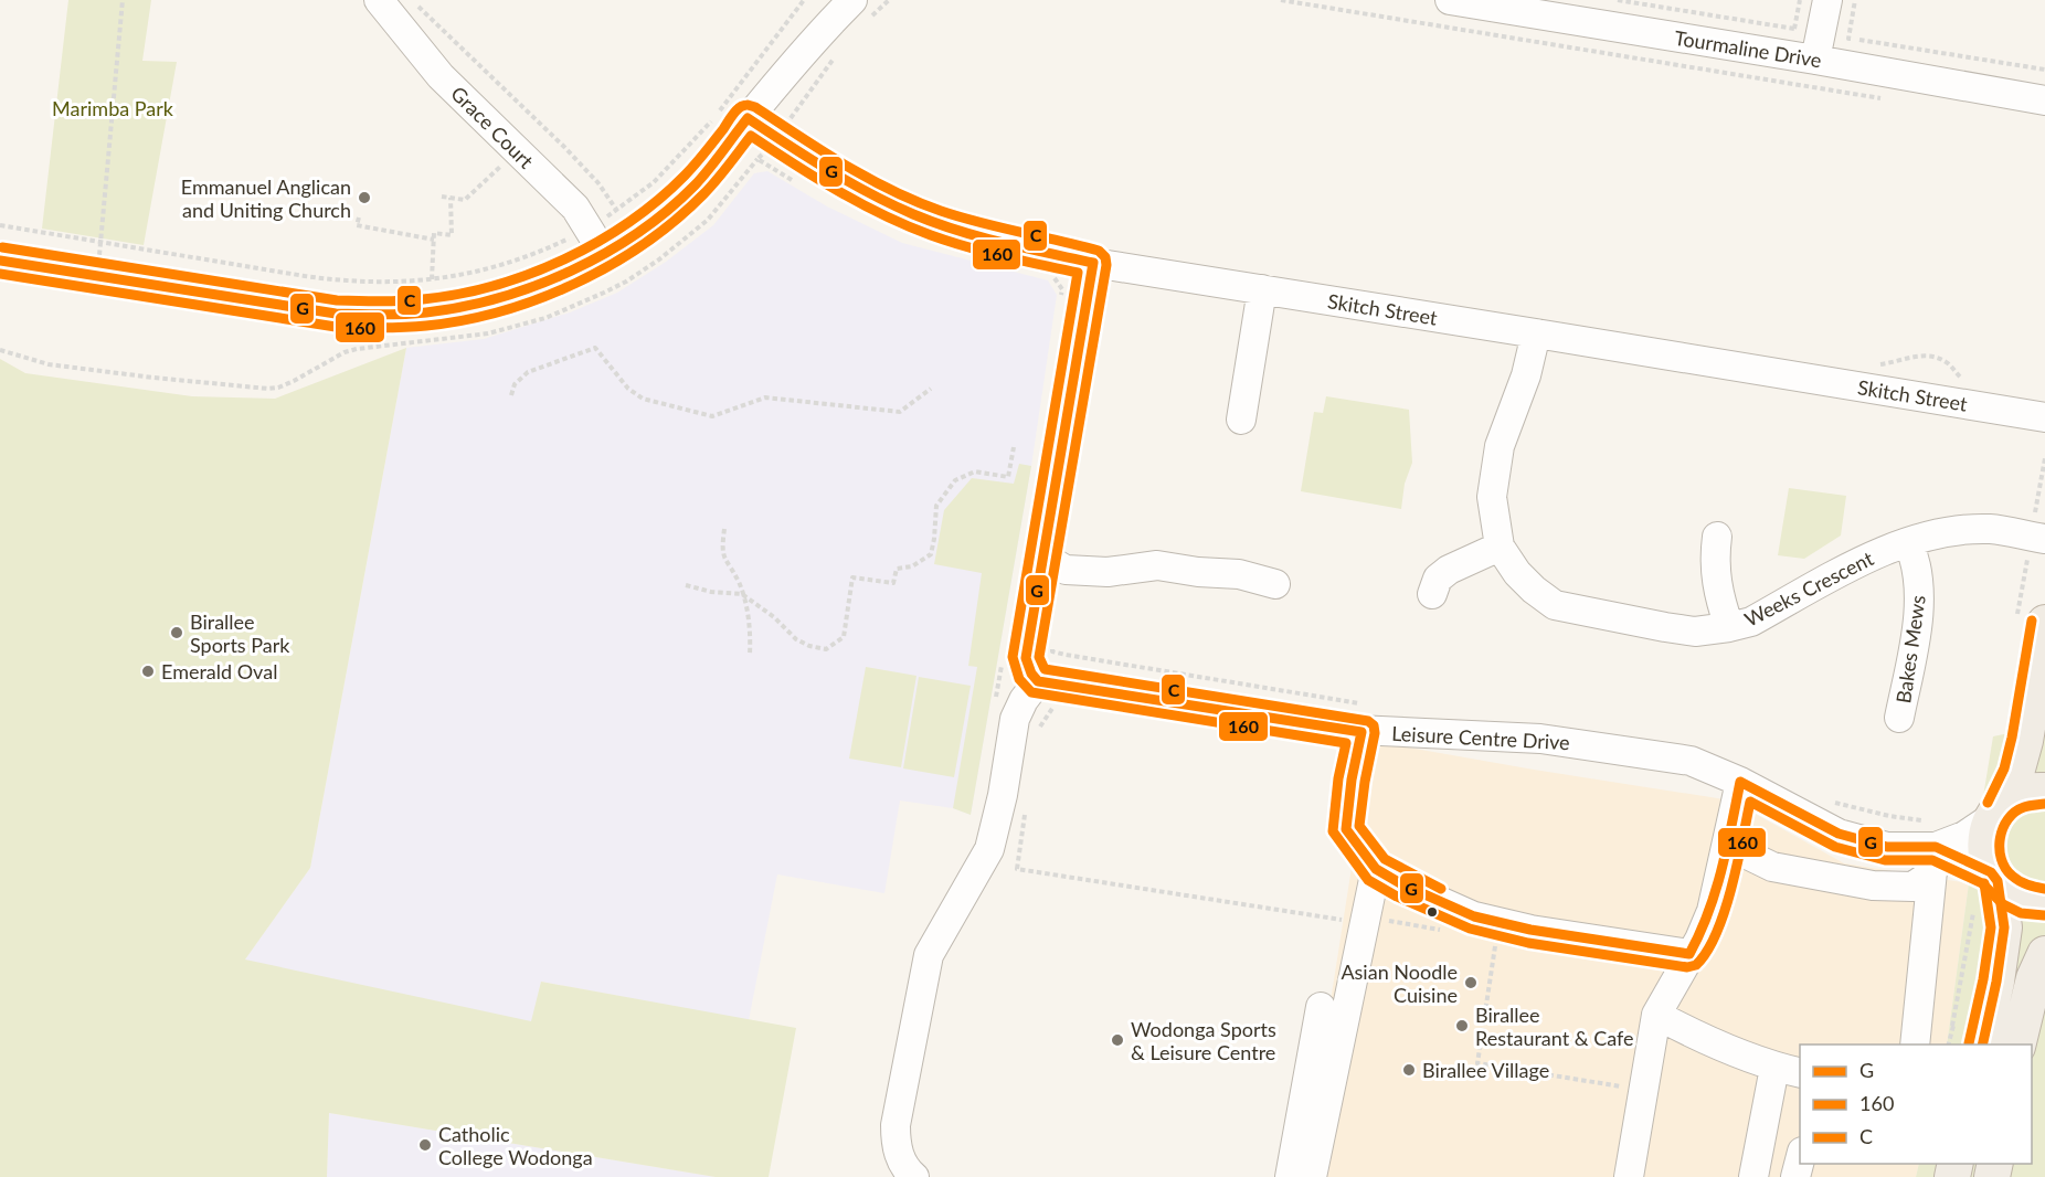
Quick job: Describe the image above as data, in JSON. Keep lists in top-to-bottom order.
{
  "streets": {
    "street": [
      "Tourmaline Drive",
      "Grace Court",
      "Skitch Street",
      "Weeks Crescent",
      "Bakes Mews",
      "Leisure Centre Drive"
    ]
  },
  "crossings": [
    ["Skitch Street", "Weeks Crescent"],
    ["Weeks Crescent", "Bakes Mews"]
  ],
  "parks": ["Marimba Park"],
  "places": [
    "Emmanuel Anglican and Uniting Church",
    "Birallee Sports Park",
    "Emerald Oval",
    "Asian Noodle Cuisine",
    "Birallee Restaurant & Cafe",
    "Wodonga Sports & Leisure Centre",
    "Birallee Village",
    "Catholic College Wodonga"
  ],
  "lines": ["transit line C", "transit line G", "transit line 160"],
  "legend": ["G", "160", "C"]
}
